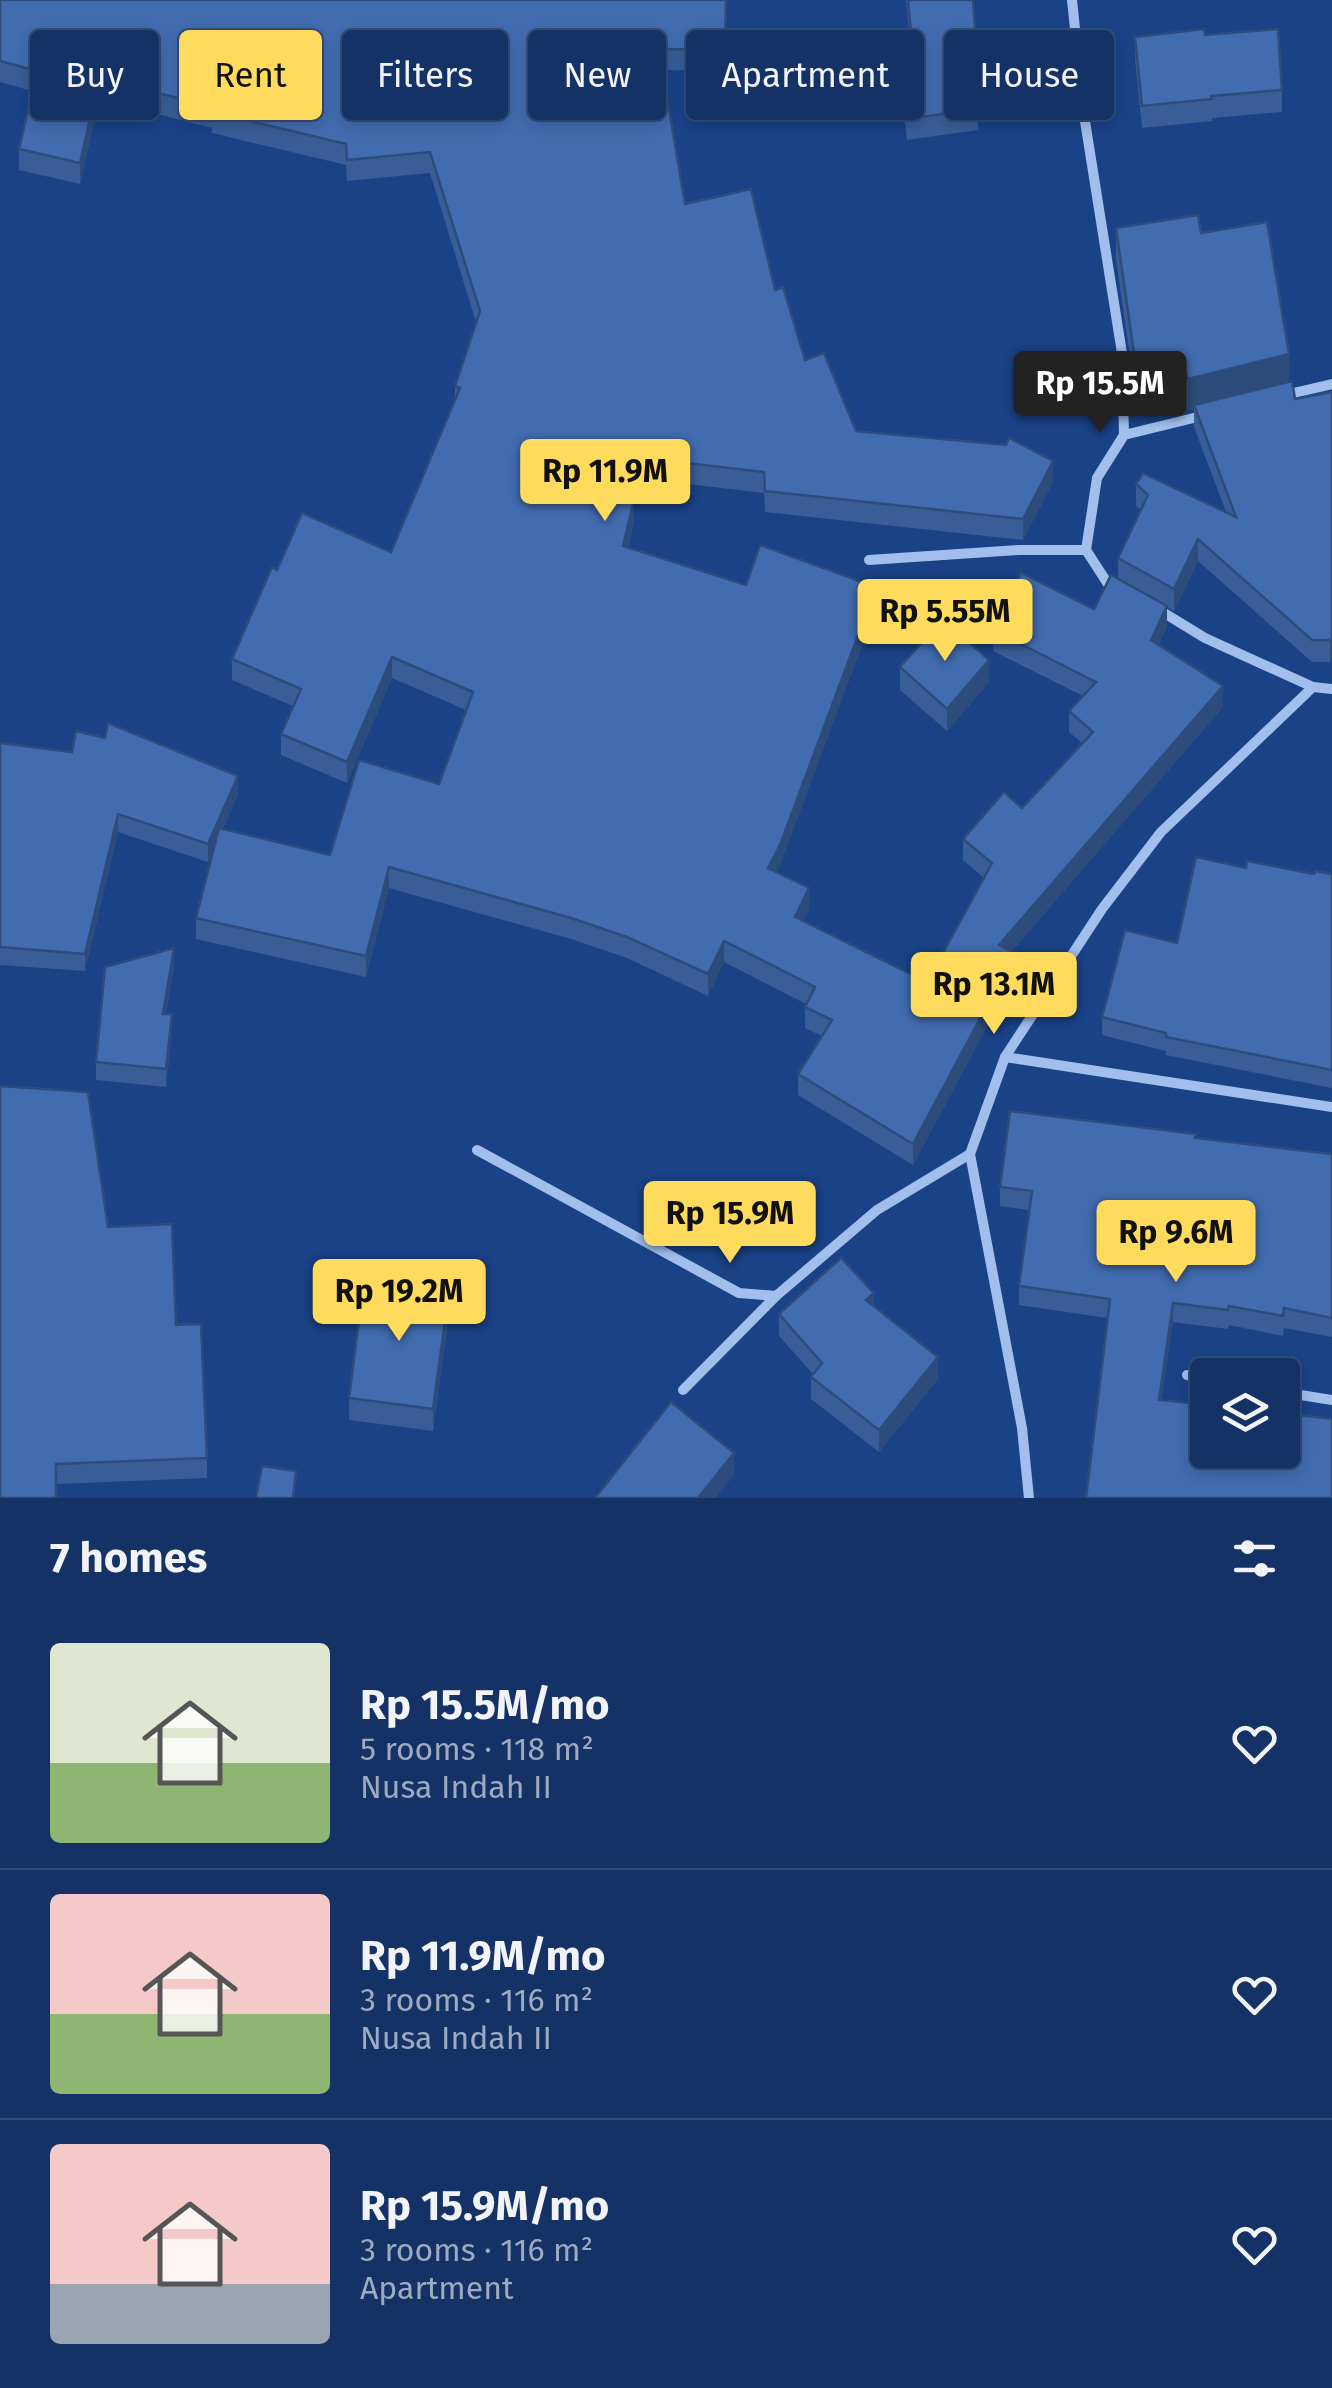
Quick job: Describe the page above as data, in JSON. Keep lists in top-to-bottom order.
{
  "page": {
    "chip": [
      "Buy",
      "Rent",
      "Filters",
      "New",
      "Apartment",
      "House"
    ],
    "price": [
      "Rp 15.5M",
      "Rp 11.9M",
      "Rp 5.55M",
      "Rp 13.1M",
      "Rp 15.9M",
      "Rp 9.6M",
      "Rp 19.2M"
    ],
    "heading": "7 homes",
    "list": [
      {
        "name": "Rp 15.5M/mo",
        "note": "5 rooms · 118 m² · Nusa Indah II"
      },
      {
        "name": "Rp 11.9M/mo",
        "note": "3 rooms · 116 m² · Nusa Indah II"
      },
      {
        "name": "Rp 15.9M/mo",
        "note": "3 rooms · 116 m² · Apartment"
      }
    ]
  }
}
